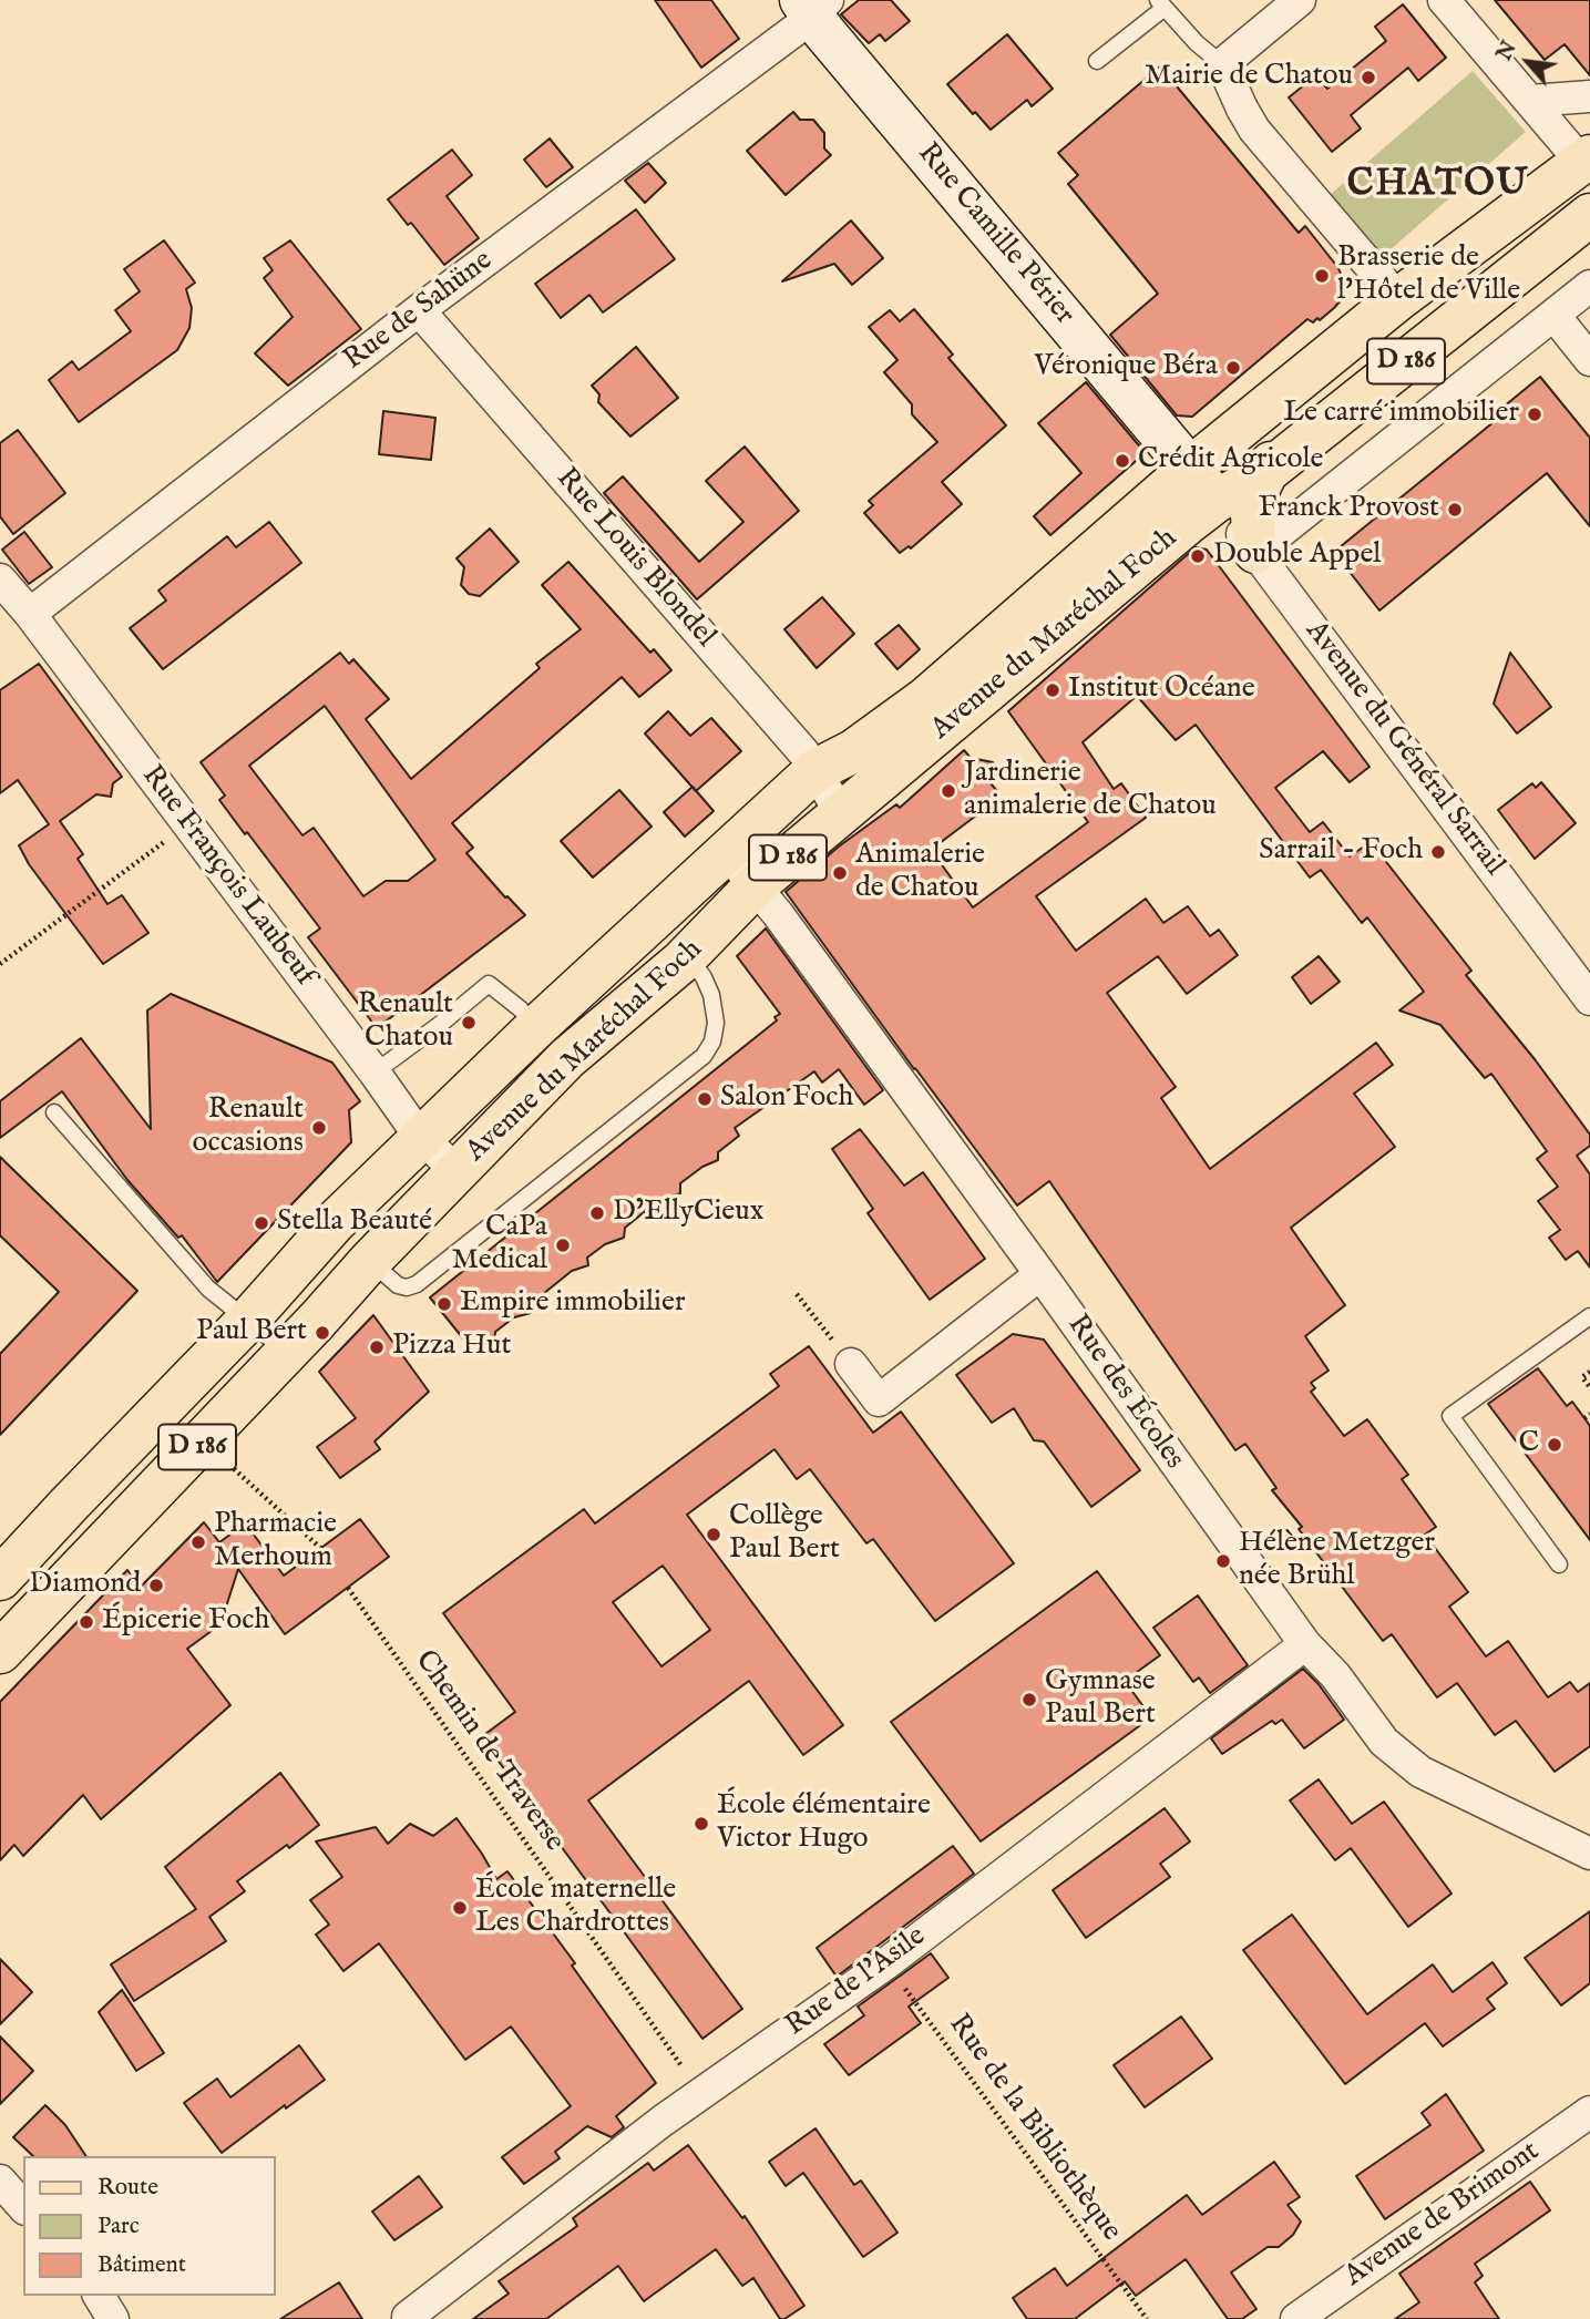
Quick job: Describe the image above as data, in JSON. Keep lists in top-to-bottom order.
{
  "streets": {
    "main road": ["D 186", "Avenue du Maréchal Foch"],
    "street": [
      "Rue Camille Périer",
      "Rue de Sahüne",
      "Rue Louis Blondel",
      "Avenue du Général Sarrail",
      "Rue François Laubeuf",
      "Rue des Écoles",
      "Rue de l'Asile",
      "Avenue de Brimont"
    ],
    "path": ["Chemin de Traverse", "Rue de la Bibliothèque"]
  },
  "crossings": [
    ["Rue Camille Périer", "Rue de Sahüne"],
    ["Rue Camille Périer", "Avenue du Maréchal Foch"],
    ["Rue de Sahüne", "Rue Louis Blondel"],
    ["Rue de Sahüne", "Rue François Laubeuf"],
    ["D 186", "Avenue du Maréchal Foch"],
    ["D 186", "Avenue du Général Sarrail"],
    ["Rue Louis Blondel", "Avenue du Maréchal Foch"],
    ["Avenue du Maréchal Foch", "Avenue du Général Sarrail"],
    ["Avenue du Maréchal Foch", "Rue François Laubeuf"],
    ["Avenue du Maréchal Foch", "Rue des Écoles"],
    ["Rue des Écoles", "Rue de l'Asile"],
    ["Chemin de Traverse", "Rue de l'Asile"],
    ["Rue de l'Asile", "Rue de la Bibliothèque"]
  ],
  "districts": ["CHATOU"],
  "places": [
    "Mairie de Chatou",
    "Brasserie de l'Hôtel de Ville",
    "Véronique Béra",
    "Le carré immobilier",
    "Crédit Agricole",
    "Franck Provost",
    "Double Appel",
    "Institut Océane",
    "Jardinerie animalerie de Chatou",
    "Sarrail - Foch",
    "Animalerie de Chatou",
    "Renault Chatou",
    "Salon Foch",
    "Renault occasions",
    "D’EllyCieux",
    "Stella Beauté",
    "CaPa Medical",
    "Empire immobilier",
    "Paul Bert",
    "Pizza Hut",
    "C",
    "Collège Paul Bert",
    "Pharmacie Merhoum",
    "Hélène Metzger née Brühl",
    "Diamond",
    "Épicerie Foch",
    "Gymnase Paul Bert",
    "École élémentaire Victor Hugo",
    "École maternelle Les Chardrottes"
  ],
  "legend": ["Route", "Parc", "Bâtiment"],
  "north": "top left"
}
